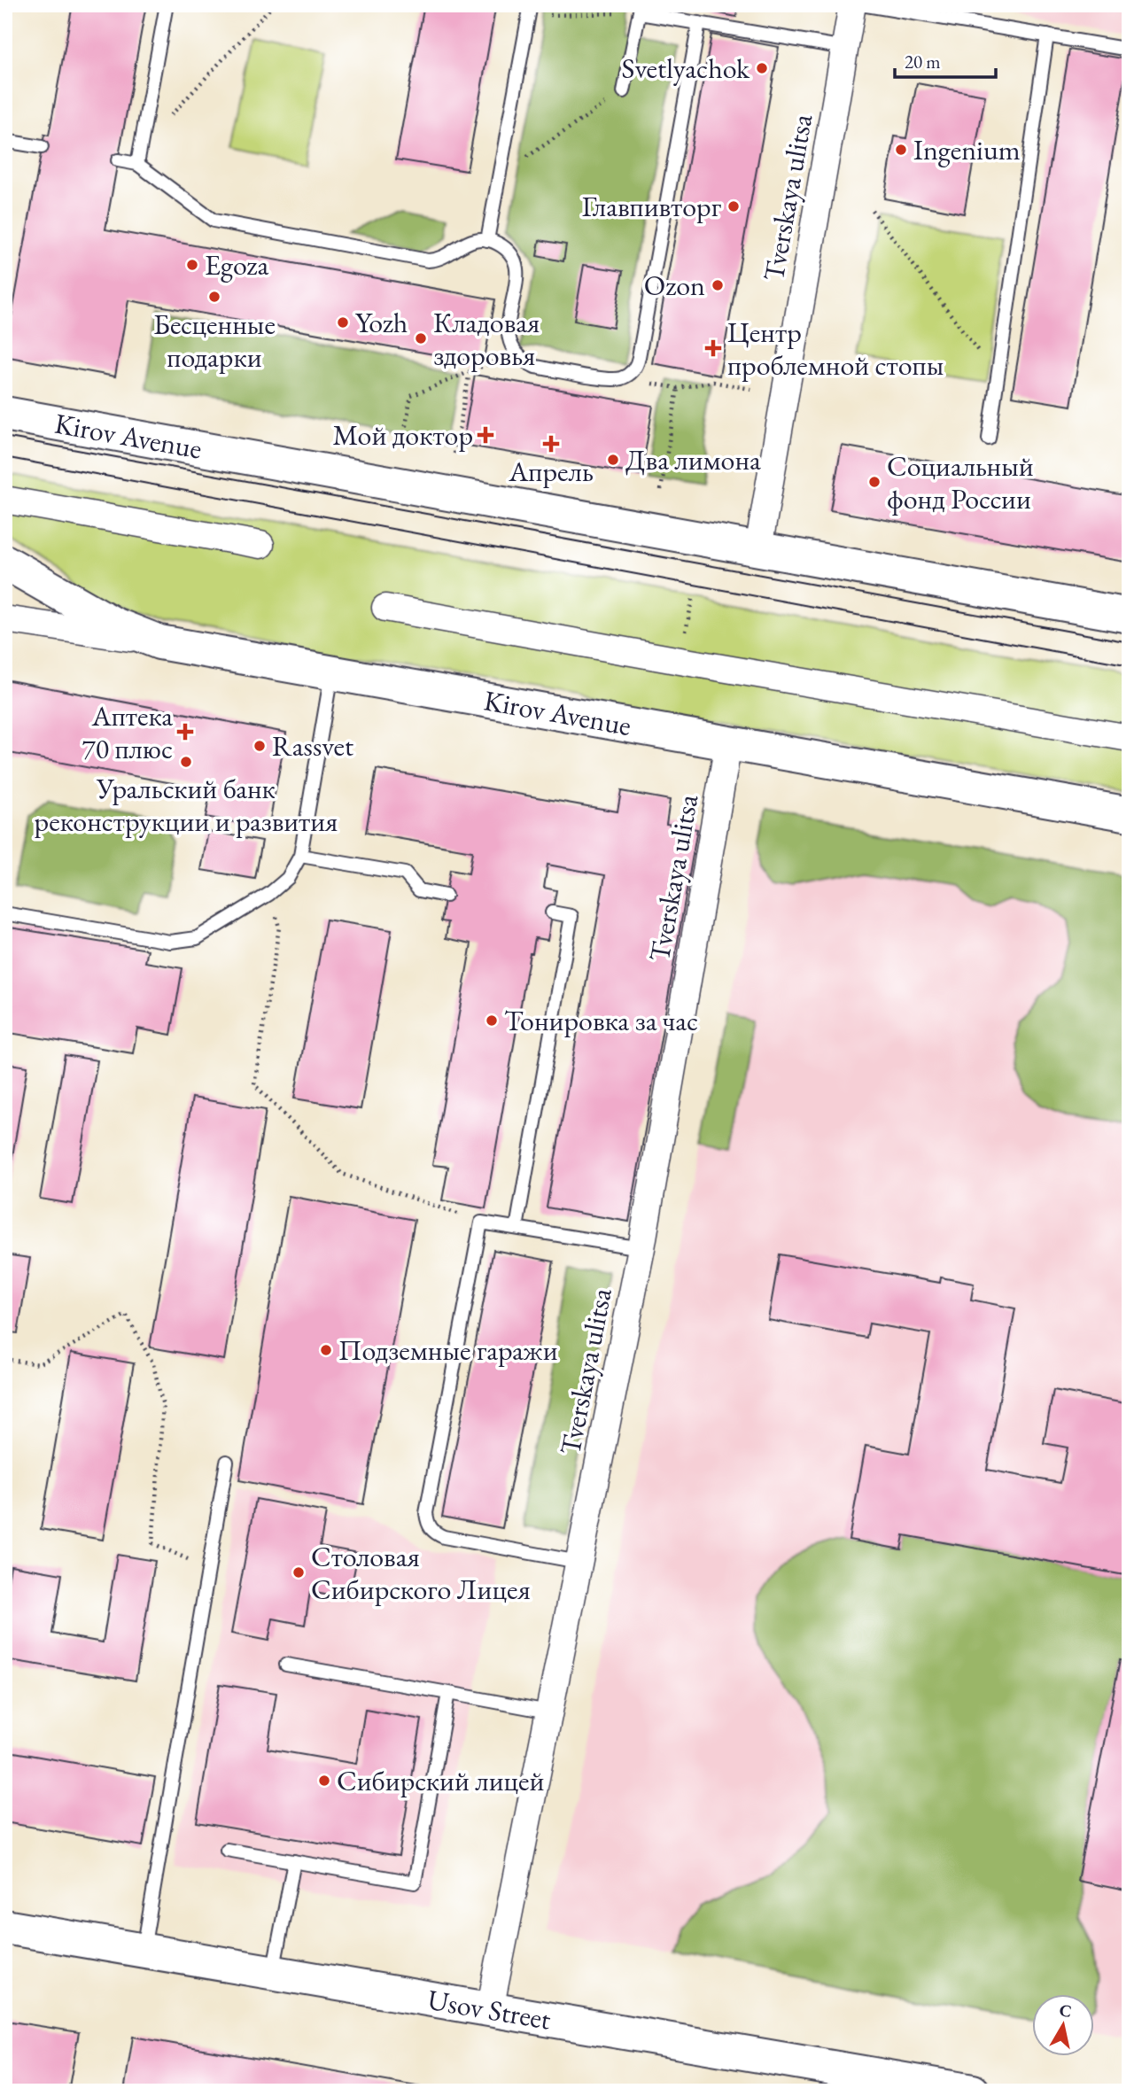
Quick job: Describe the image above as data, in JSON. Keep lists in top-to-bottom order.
{
  "streets": {
    "main road": ["Kirov Avenue", "Usov Street"],
    "street": ["Tverskaya ulitsa"]
  },
  "crossings": [
    ["Tverskaya ulitsa", "Kirov Avenue"],
    ["Tverskaya ulitsa", "Usov Street"]
  ],
  "places": {
    "other": [
      "Svetlyachok",
      "Ingenium",
      "Главпивторг",
      "Egoza",
      "Ozon",
      "Бесценные подарки",
      "Yozh",
      "Кладовая здоровья",
      "Два лимона",
      "Социальный фонд России",
      "Rassvet",
      "Уральский банк реконструкции и развития",
      "Тонировка за час",
      "Подземные гаражи",
      "Столовая Сибирского Лицея",
      "Сибирский лицей"
    ],
    "health": [
      "Центр проблемной стопы",
      "Мой доктор",
      "Апрель",
      "Аптека 70 плюс"
    ]
  },
  "scale_bar": "20 m",
  "north": "top"
}
